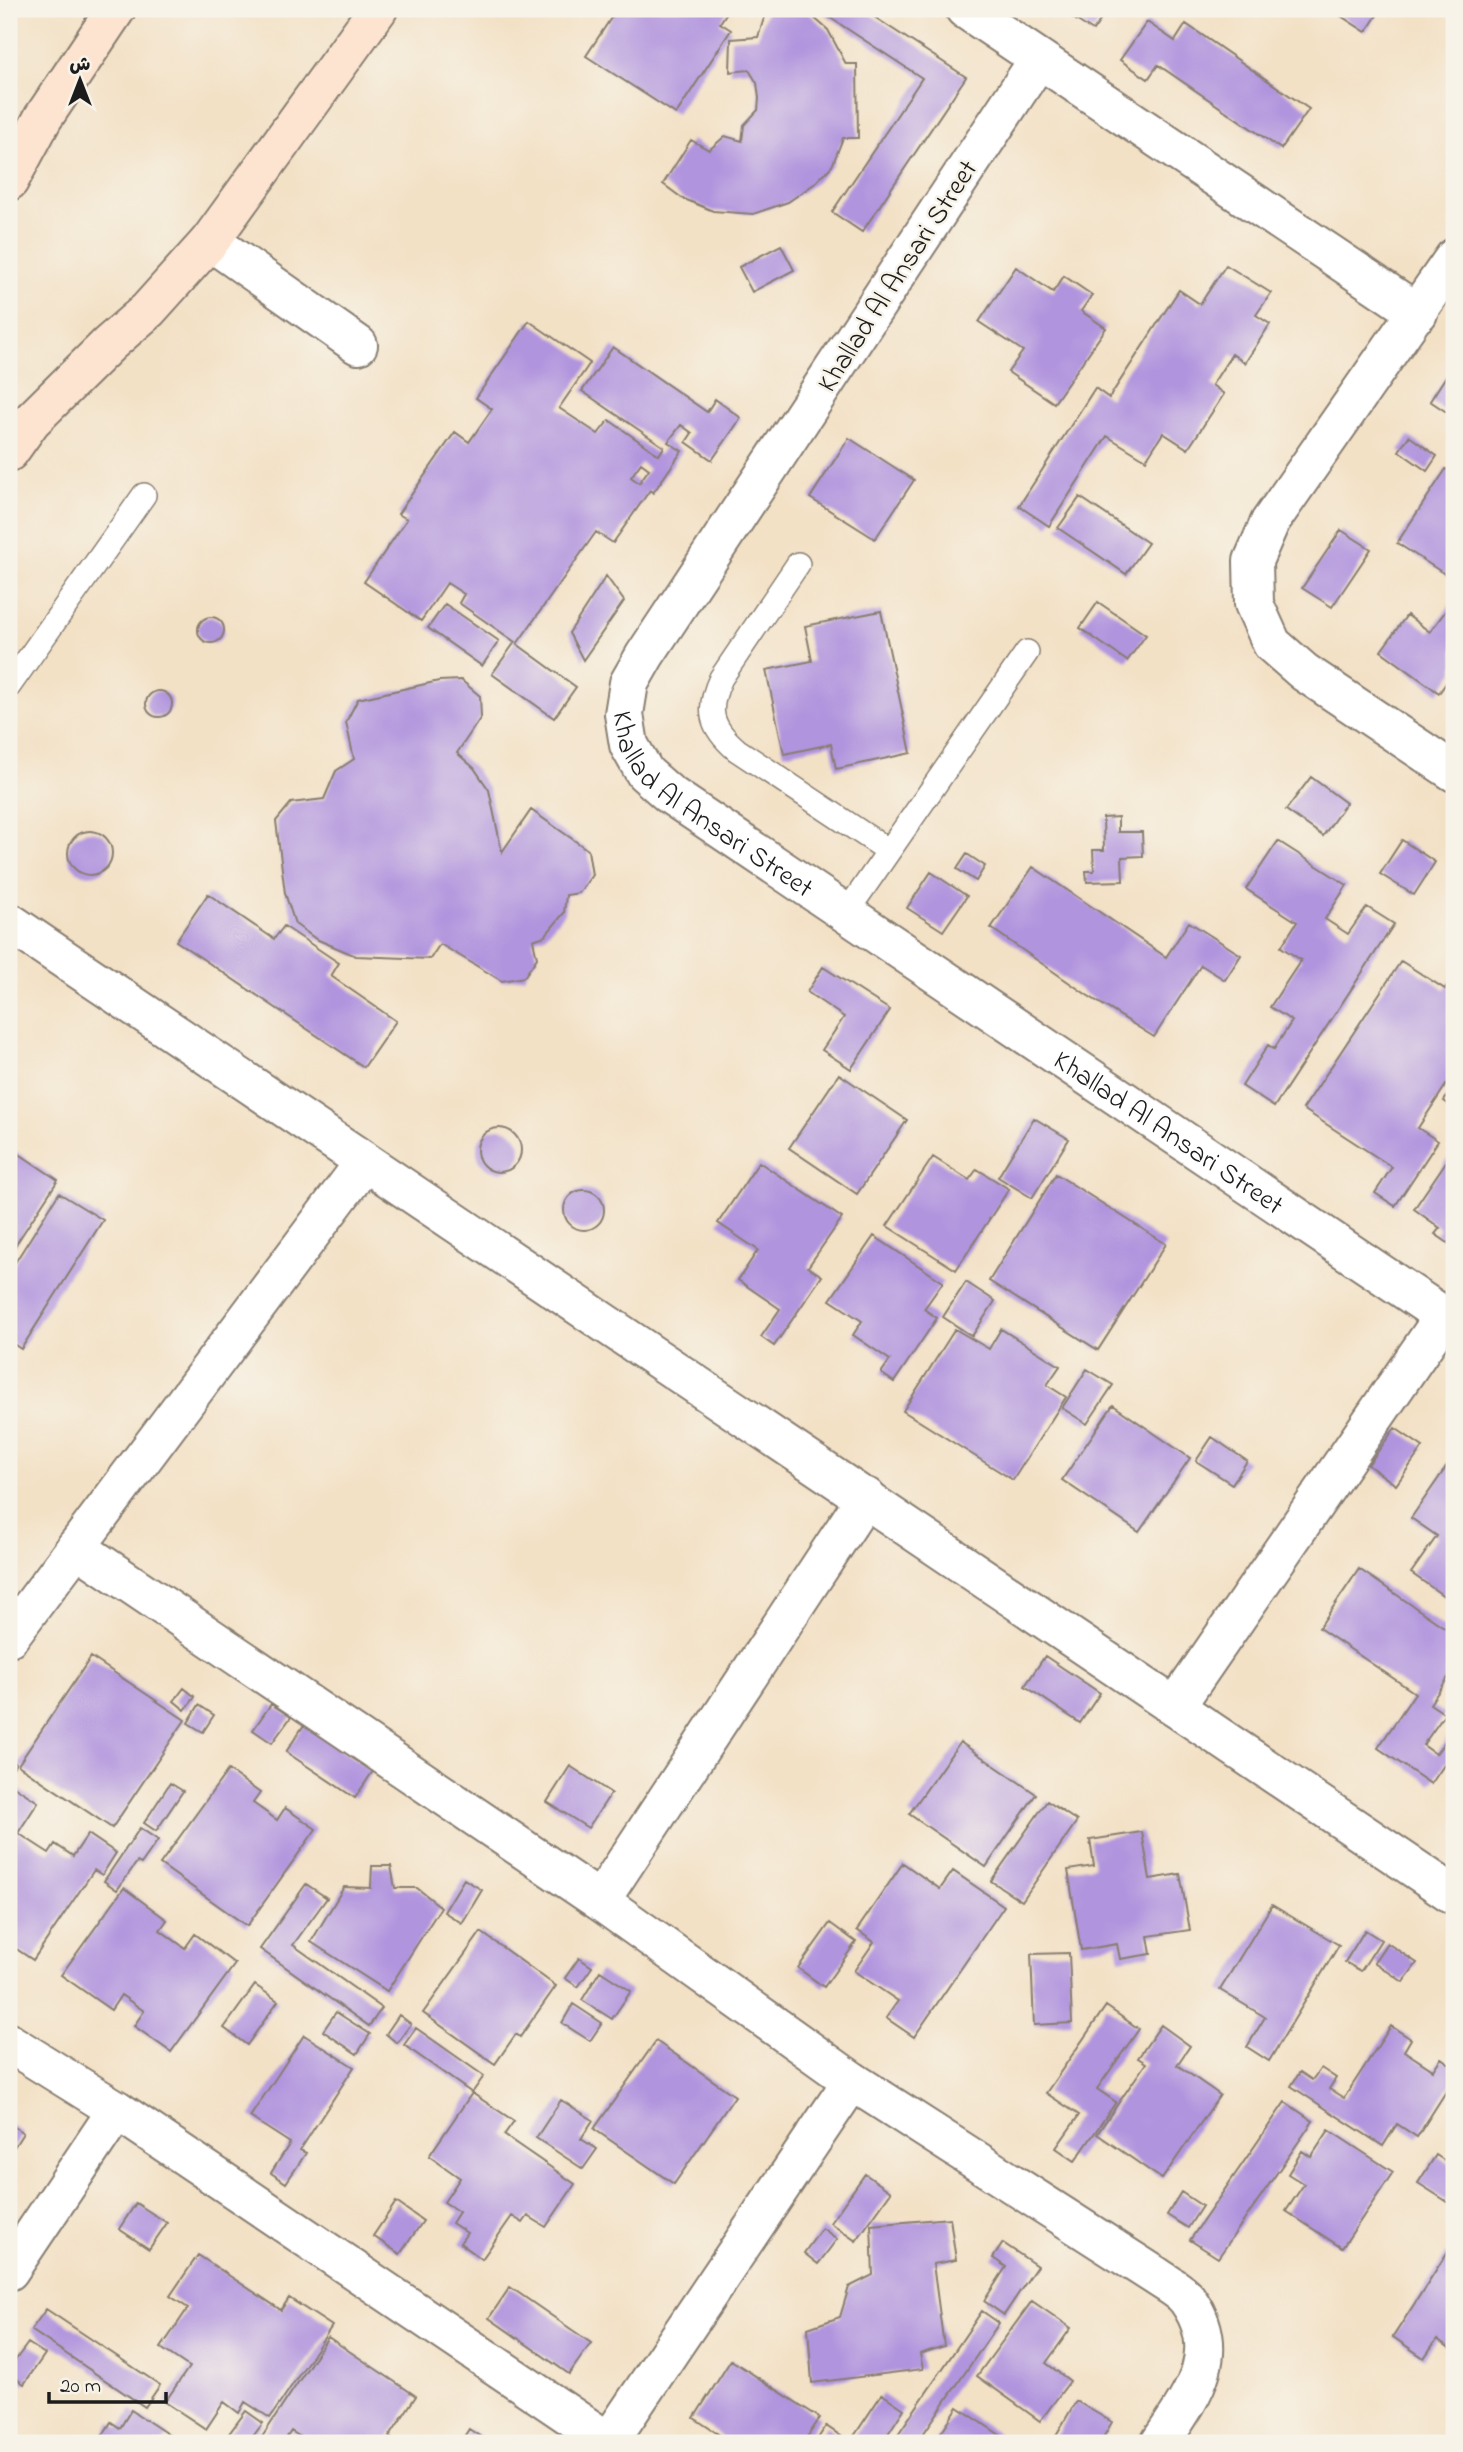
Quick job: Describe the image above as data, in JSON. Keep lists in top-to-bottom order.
{
  "streets": {
    "street": ["Khallad Al Ansari Street"]
  },
  "scale_bar": "20 m",
  "north": "top"
}
